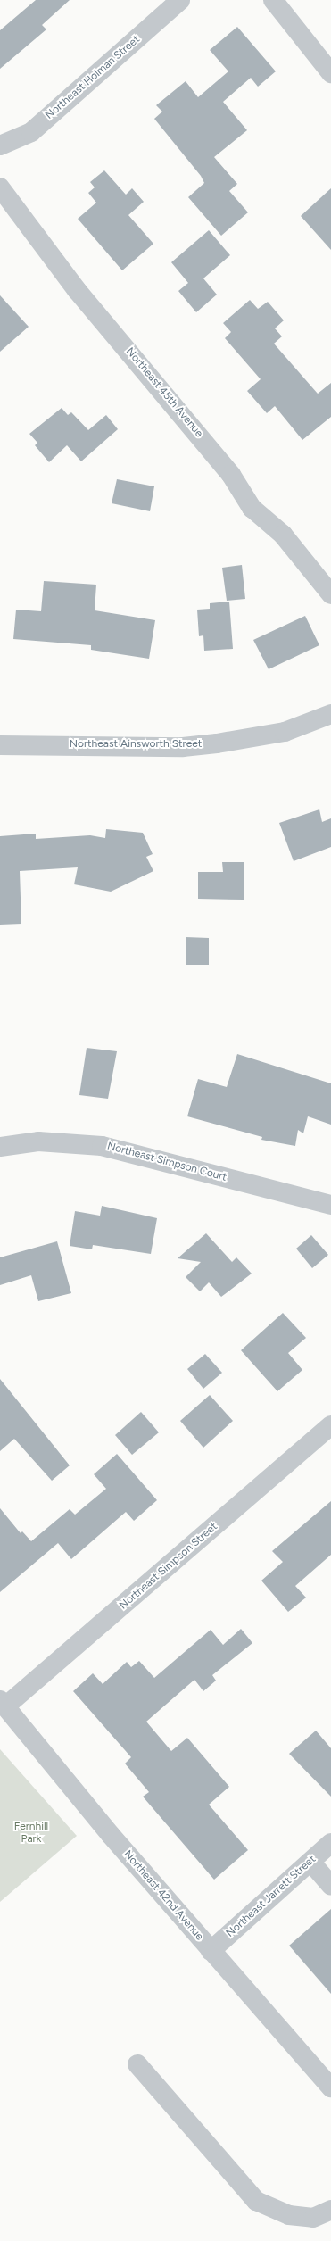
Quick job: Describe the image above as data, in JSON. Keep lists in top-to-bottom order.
{
  "streets": {
    "street": [
      "Northeast Holman Street",
      "Northeast 45th Avenue",
      "Northeast Ainsworth Street",
      "Northeast Simpson Court",
      "Northeast Simpson Street",
      "Northeast 42nd Avenue",
      "Northeast Jarrett Street"
    ]
  },
  "crossings": [
    ["Northeast Simpson Street", "Northeast 42nd Avenue"],
    ["Northeast 42nd Avenue", "Northeast Jarrett Street"]
  ],
  "parks": ["Fernhill Park"]
}
